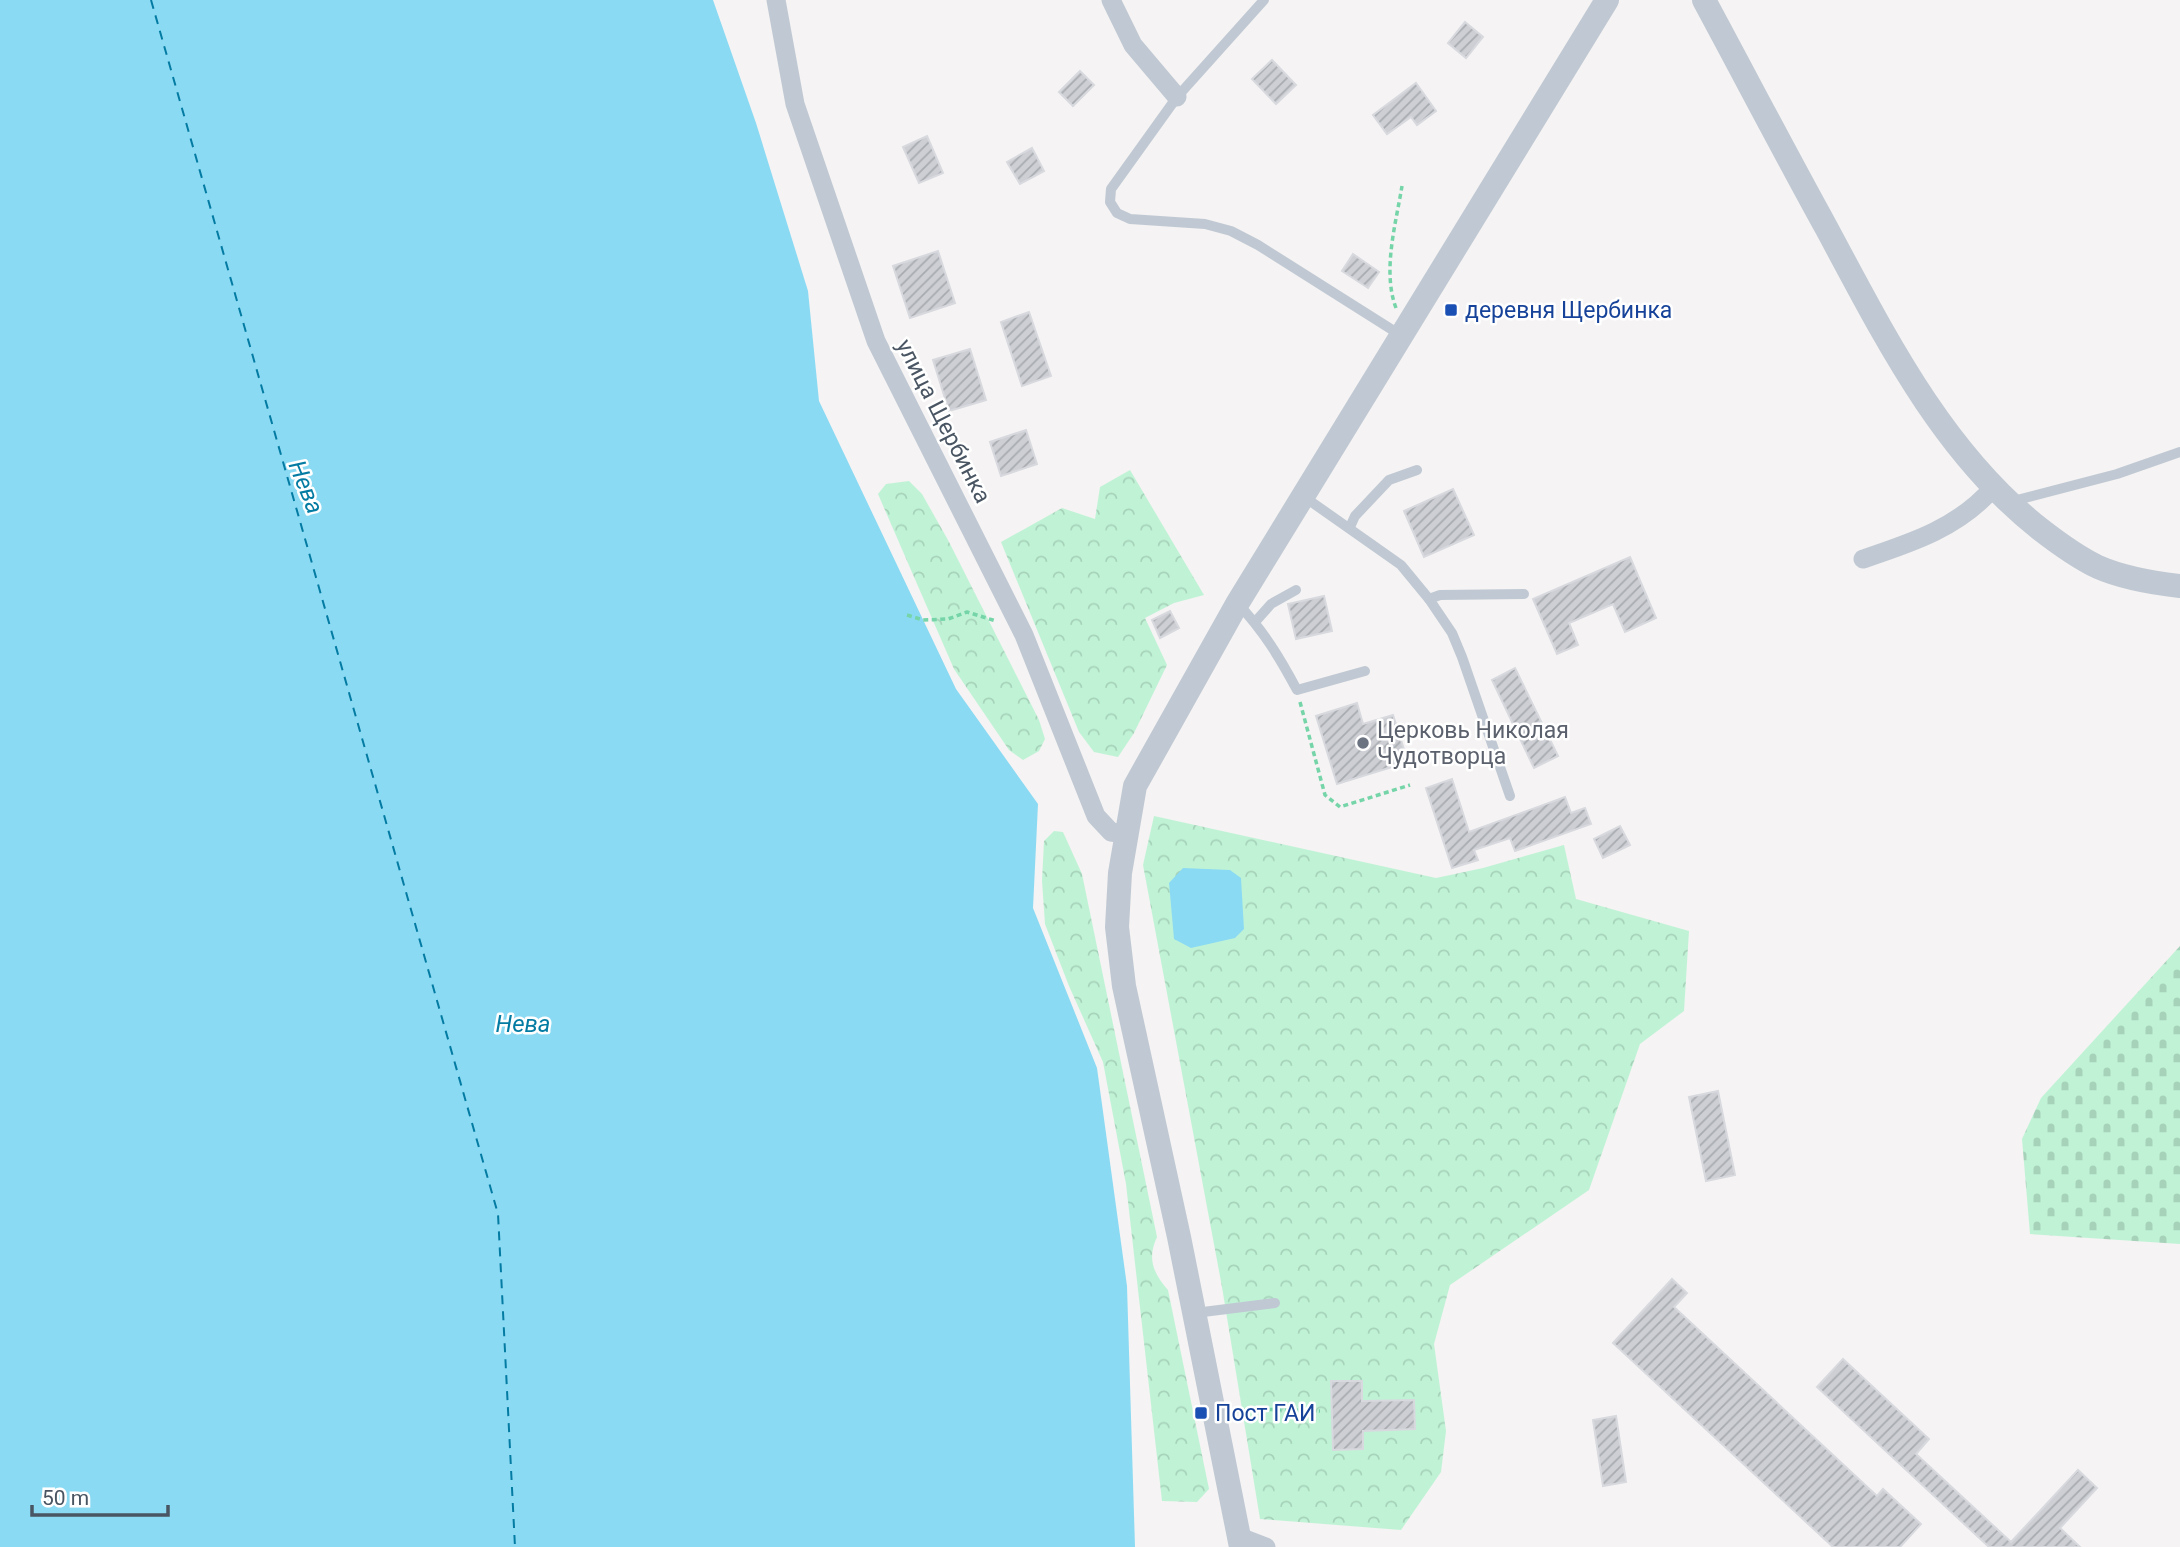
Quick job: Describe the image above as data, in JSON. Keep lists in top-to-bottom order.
{
  "streets": {
    "street": ["улица Щербинка"]
  },
  "water": ["Нева"],
  "places": {
    "transit": ["деревня Щербинка", "Пост ГАИ"],
    "other": ["Церковь Николая Чудотворца"]
  },
  "scale_bar": "50 m"
}
